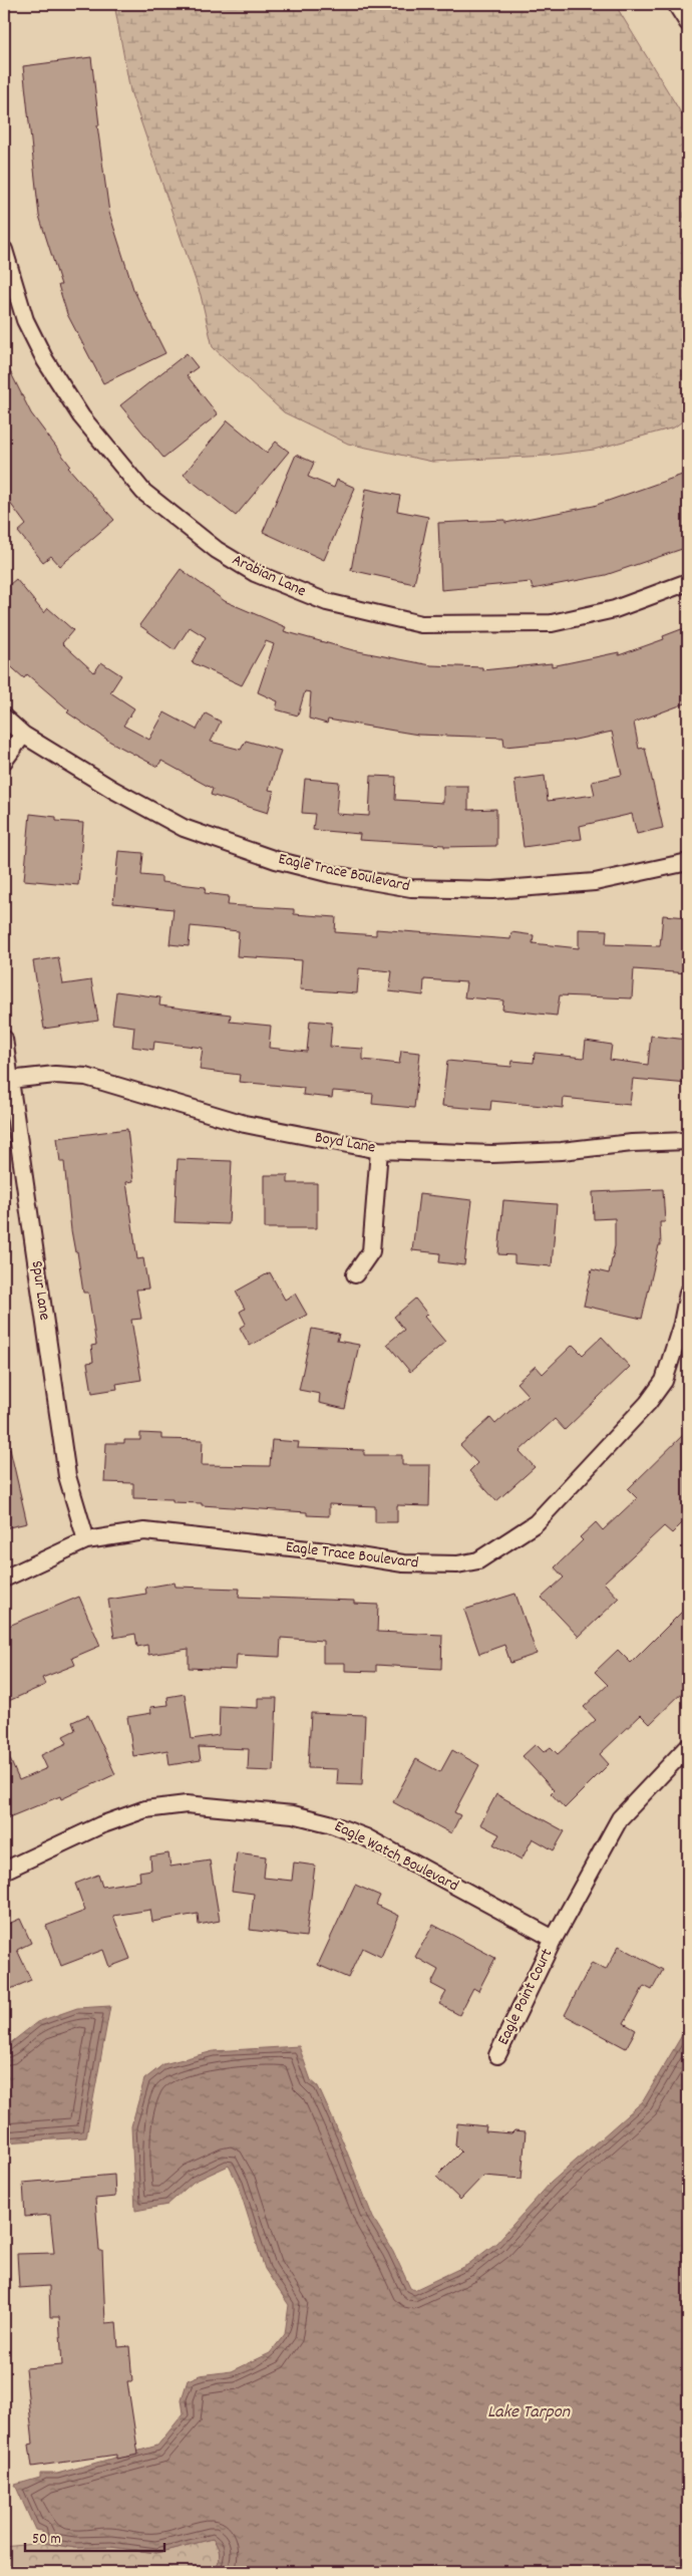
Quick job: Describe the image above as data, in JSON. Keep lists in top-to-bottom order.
{
  "streets": {
    "street": [
      "Arabian Lane",
      "Eagle Trace Boulevard",
      "Boyd Lane",
      "Spur Lane",
      "Eagle Watch Boulevard",
      "Eagle Point Court"
    ]
  },
  "crossings": [
    ["Eagle Trace Boulevard", "Spur Lane"],
    ["Boyd Lane", "Spur Lane"],
    ["Eagle Watch Boulevard", "Eagle Point Court"]
  ],
  "water": ["Lake Tarpon"],
  "scale_bar": "50 m"
}
